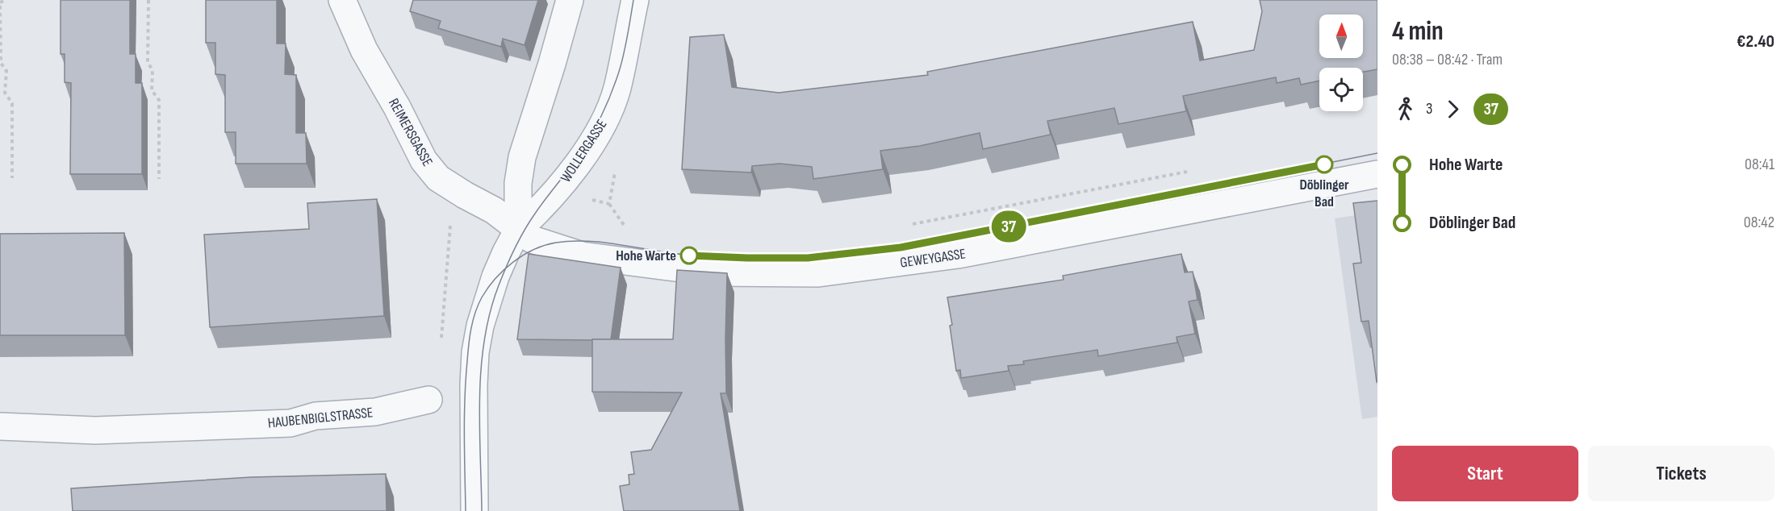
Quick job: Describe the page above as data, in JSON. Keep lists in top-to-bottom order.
{
  "streets": {
    "street": [
      "REIMERSGASSE",
      "WOLLERGASSE",
      "GEWEYGASSE",
      "HAUBENBIGLSTRASSE"
    ]
  },
  "crossings": [
    ["REIMERSGASSE", "WOLLERGASSE"],
    ["REIMERSGASSE", "GEWEYGASSE"],
    ["WOLLERGASSE", "GEWEYGASSE"]
  ],
  "places": ["Döblinger Bad", "Hohe Warte"],
  "lines": ["tram line 37"],
  "north": "top",
  "page": {
    "on_map": "37",
    "heading": ["4 min", "08:38 – 08:42 · Tram", "€2.40"],
    "legs": ["3", "37"],
    "list": [
      {
        "name": "Hohe Warte",
        "value": "08:41"
      },
      {
        "name": "Döblinger Bad",
        "value": "08:42"
      }
    ],
    "buttons": ["Start", "Tickets"]
  }
}
